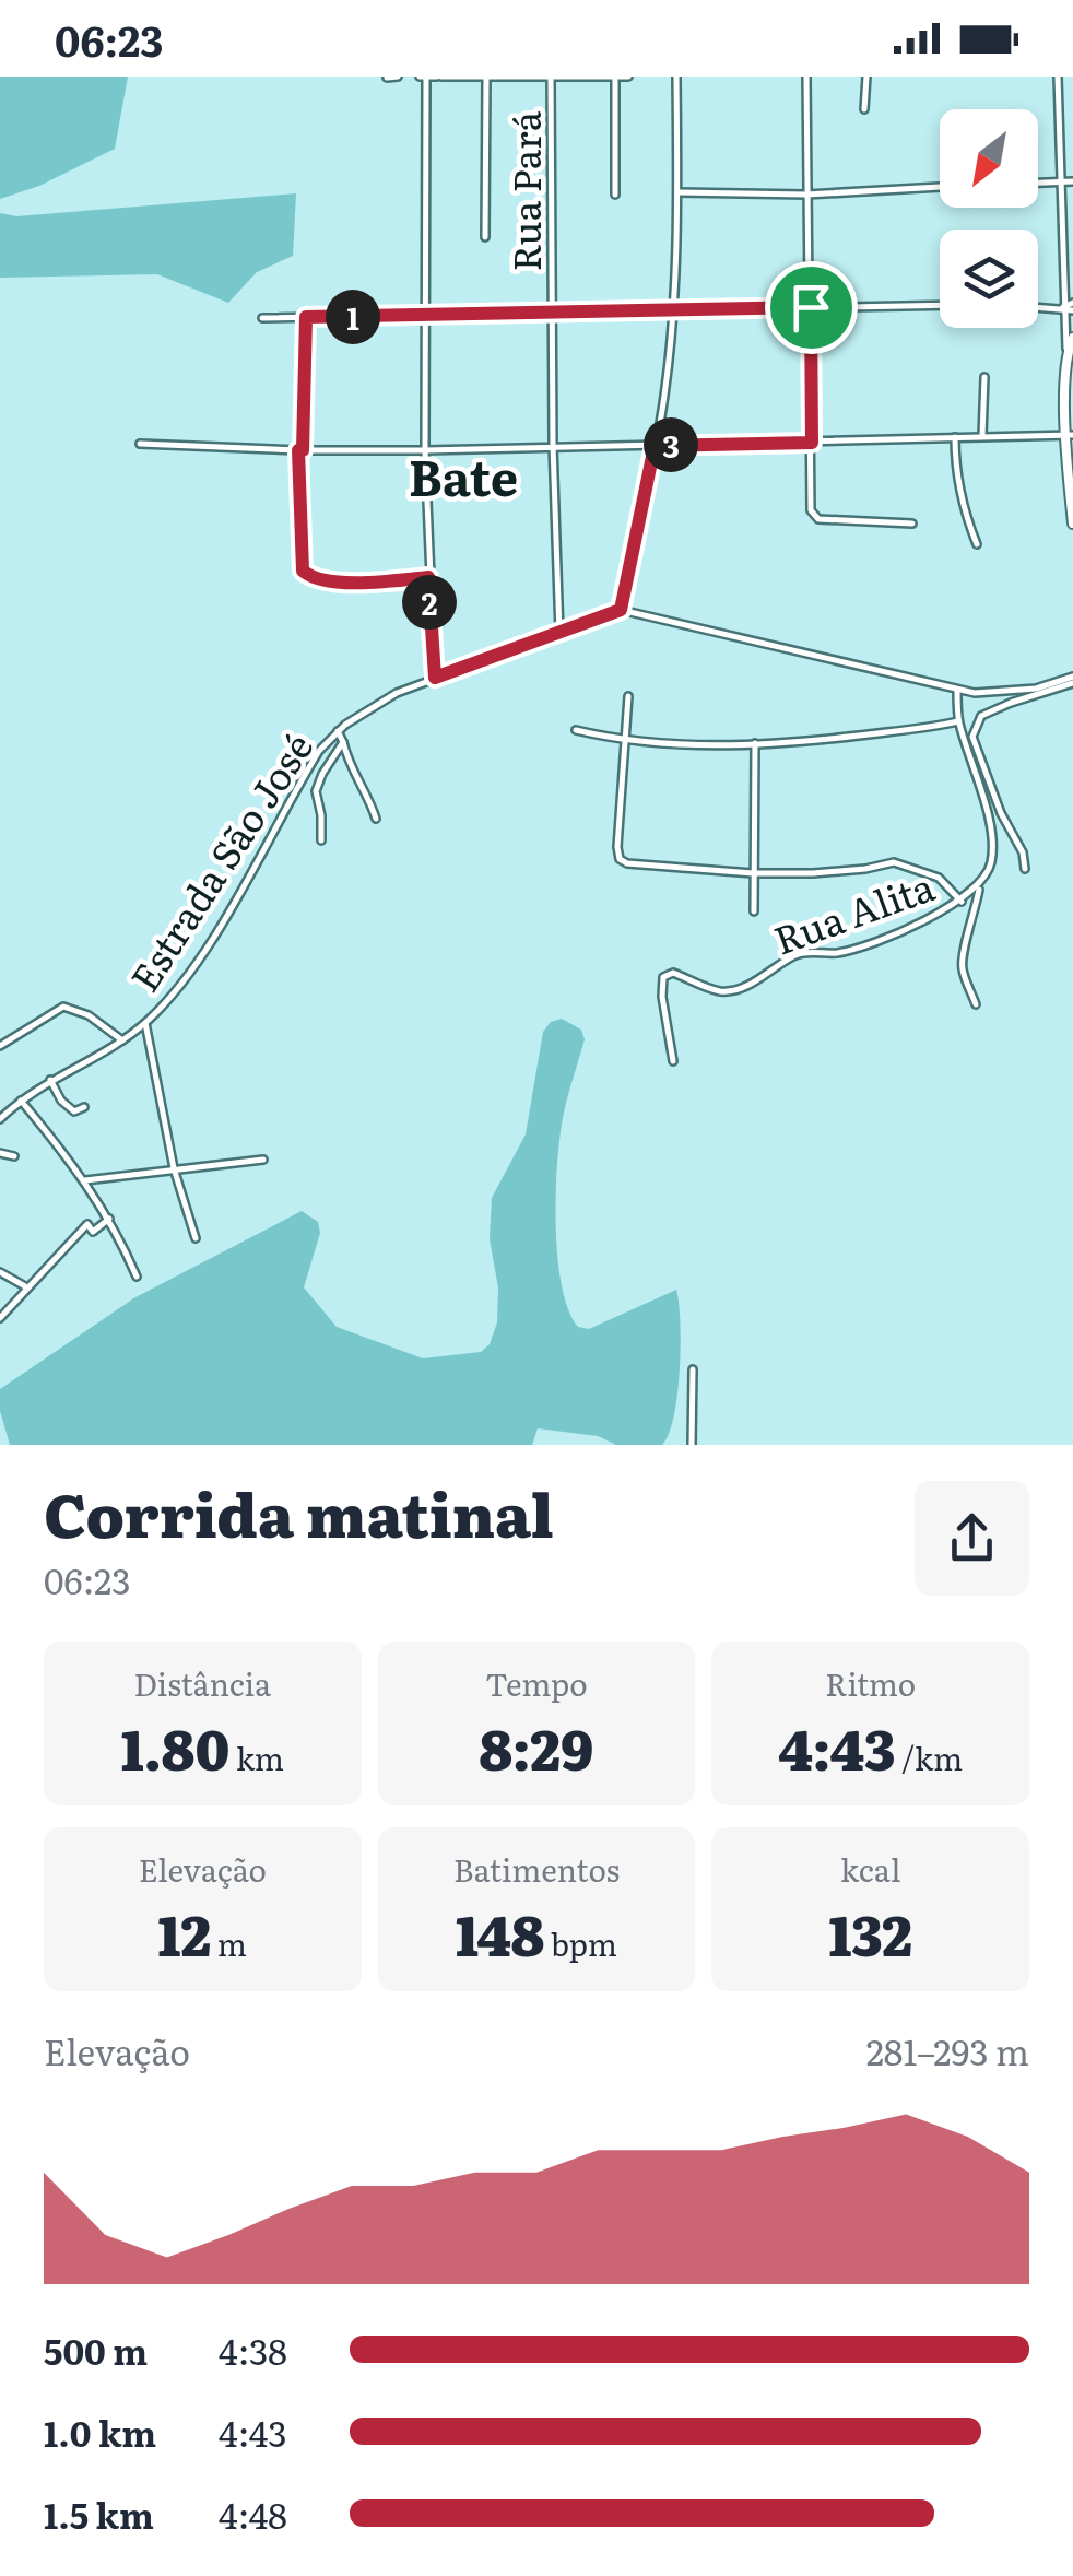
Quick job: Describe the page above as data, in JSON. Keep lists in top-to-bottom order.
{
  "streets": {
    "street": ["Rua Pará", "Estrada São José", "Rua Alita"]
  },
  "crossings": [
    ["Rua Pará", "Estrada São José"]
  ],
  "districts": ["Bate"],
  "north": "bottom left",
  "page": {
    "status": "06:23",
    "pins": ["1", "3", "2"],
    "heading": ["Corrida matinal", "06:23"],
    "stats": [
      ["Distância", "1.80 km"],
      ["Tempo", "8:29"],
      ["Ritmo", "4:43 /km"],
      ["Elevação", "12 m"],
      ["Batimentos", "148 bpm"],
      ["kcal", "132"]
    ],
    "chart": ["Elevação", "281–293 m"],
    "list": [
      {
        "name": "500 m",
        "note": "4:38"
      },
      {
        "name": "1.0 km",
        "note": "4:43"
      },
      {
        "name": "1.5 km",
        "note": "4:48"
      }
    ]
  }
}
